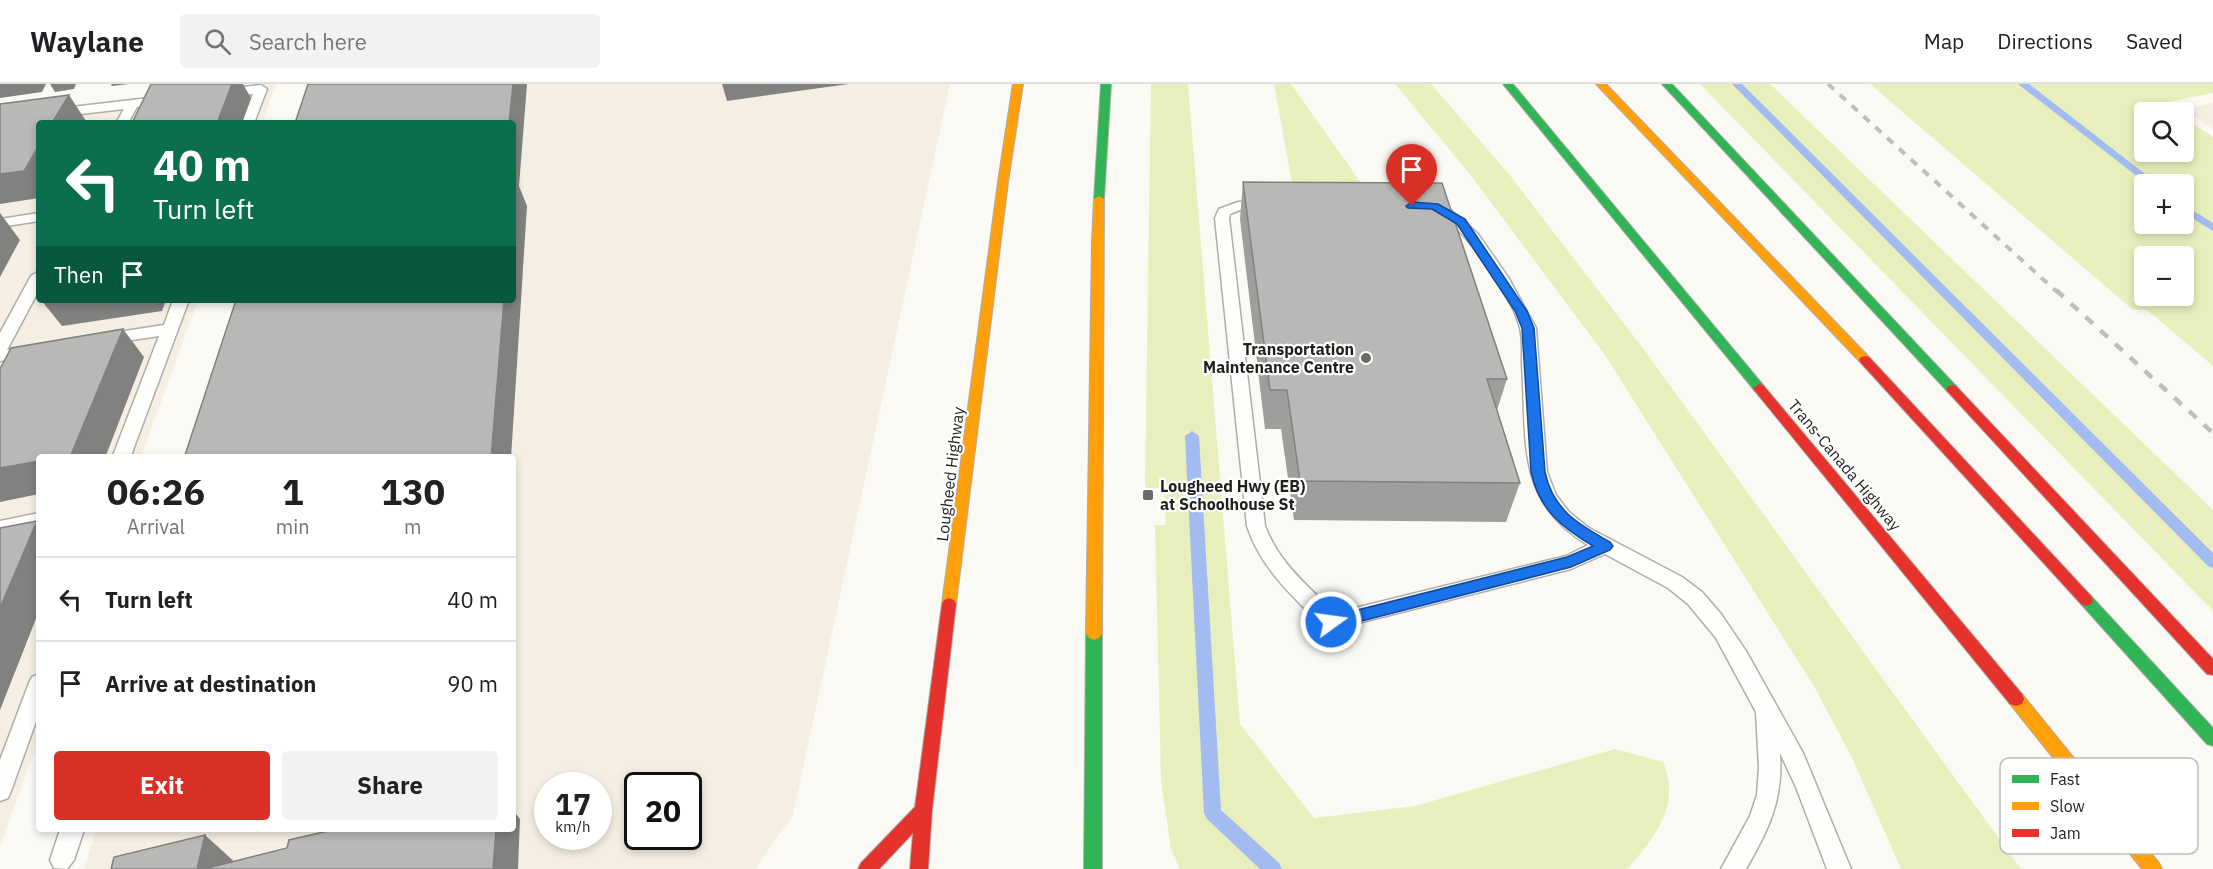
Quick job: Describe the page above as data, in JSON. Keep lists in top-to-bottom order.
{
  "streets": {
    "main road": ["Trans-Canada Highway", "Lougheed Highway"]
  },
  "places": {
    "other": ["Transportation Maintenance Centre"],
    "transit": ["Lougheed Hwy (EB) at Schoolhouse St"]
  },
  "legend": ["Fast", "Slow", "Jam"],
  "page": {
    "header": "Waylane",
    "search": "Search here",
    "nav": ["Map", "Directions", "Saved"],
    "map_buttons": ["+", "−"],
    "turn": ["40 m", "Turn left"],
    "then": "Then",
    "eta": [
      "06:26",
      "Arrival",
      "1",
      "min",
      "130",
      "m"
    ],
    "list": [
      {
        "name": "Turn left",
        "value": "40 m"
      },
      {
        "name": "Arrive at destination",
        "value": "90 m"
      }
    ],
    "buttons": ["Exit", "Share"],
    "speed": "17 km/h",
    "limit": "20"
  }
}
